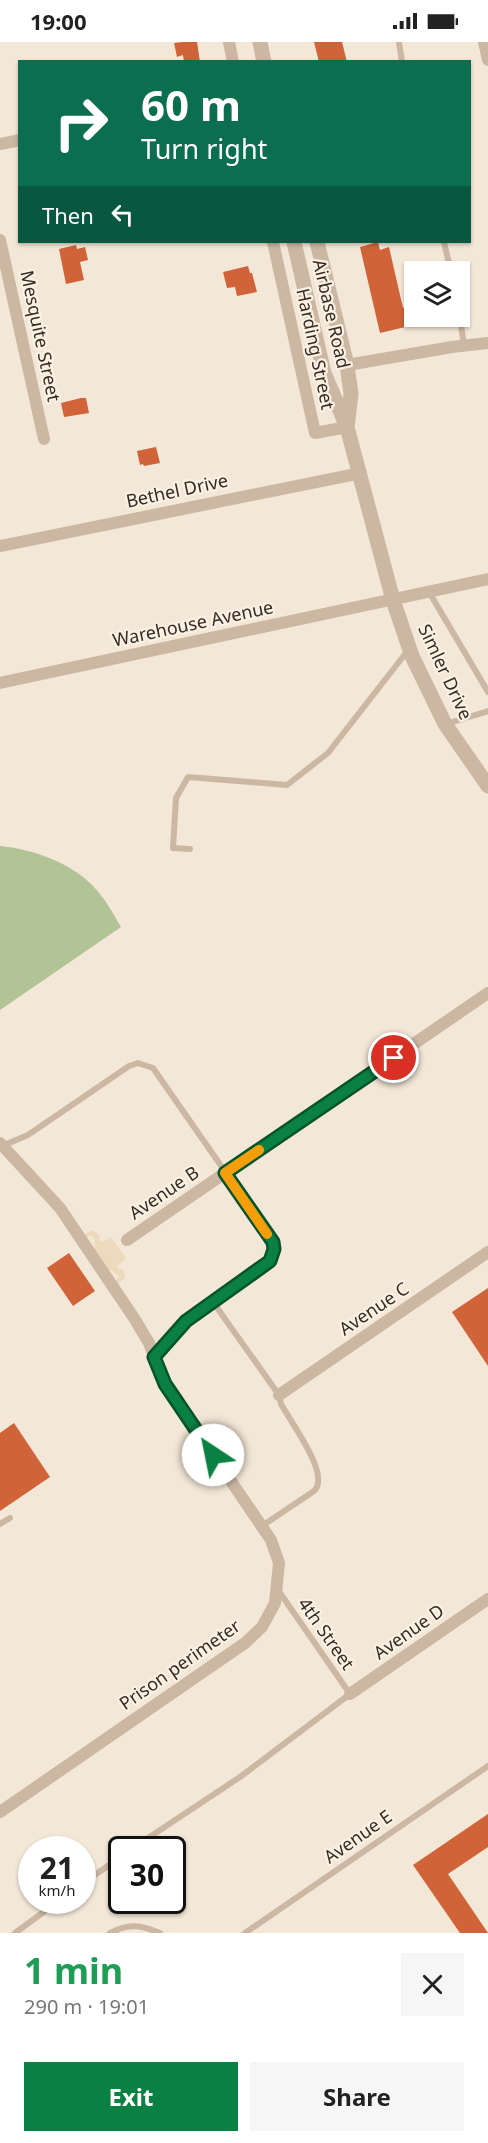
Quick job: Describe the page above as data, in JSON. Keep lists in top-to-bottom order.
{
  "streets": {
    "street": [
      "Airbase Road",
      "Mesquite Street",
      "Harding Street",
      "Bethel Drive",
      "Warehouse Avenue",
      "Simler Drive",
      "Avenue B",
      "Avenue C",
      "Avenue D",
      "Prison perimeter"
    ],
    "lane": ["4th Street", "Avenue E"]
  },
  "crossings": [
    ["Airbase Road", "Harding Street"],
    ["Airbase Road", "Bethel Drive"],
    ["Airbase Road", "Warehouse Avenue"],
    ["Airbase Road", "Simler Drive"],
    ["Warehouse Avenue", "Simler Drive"],
    ["Avenue D", "4th Street"],
    ["4th Street", "Prison perimeter"]
  ],
  "page": {
    "status": "19:00",
    "turn": ["60 m", "Turn right"],
    "then": "Then",
    "speed": "21 km/h",
    "limit": "30",
    "heading": ["1 min", "290 m · 19:01"],
    "buttons": ["Exit", "Share"]
  }
}
